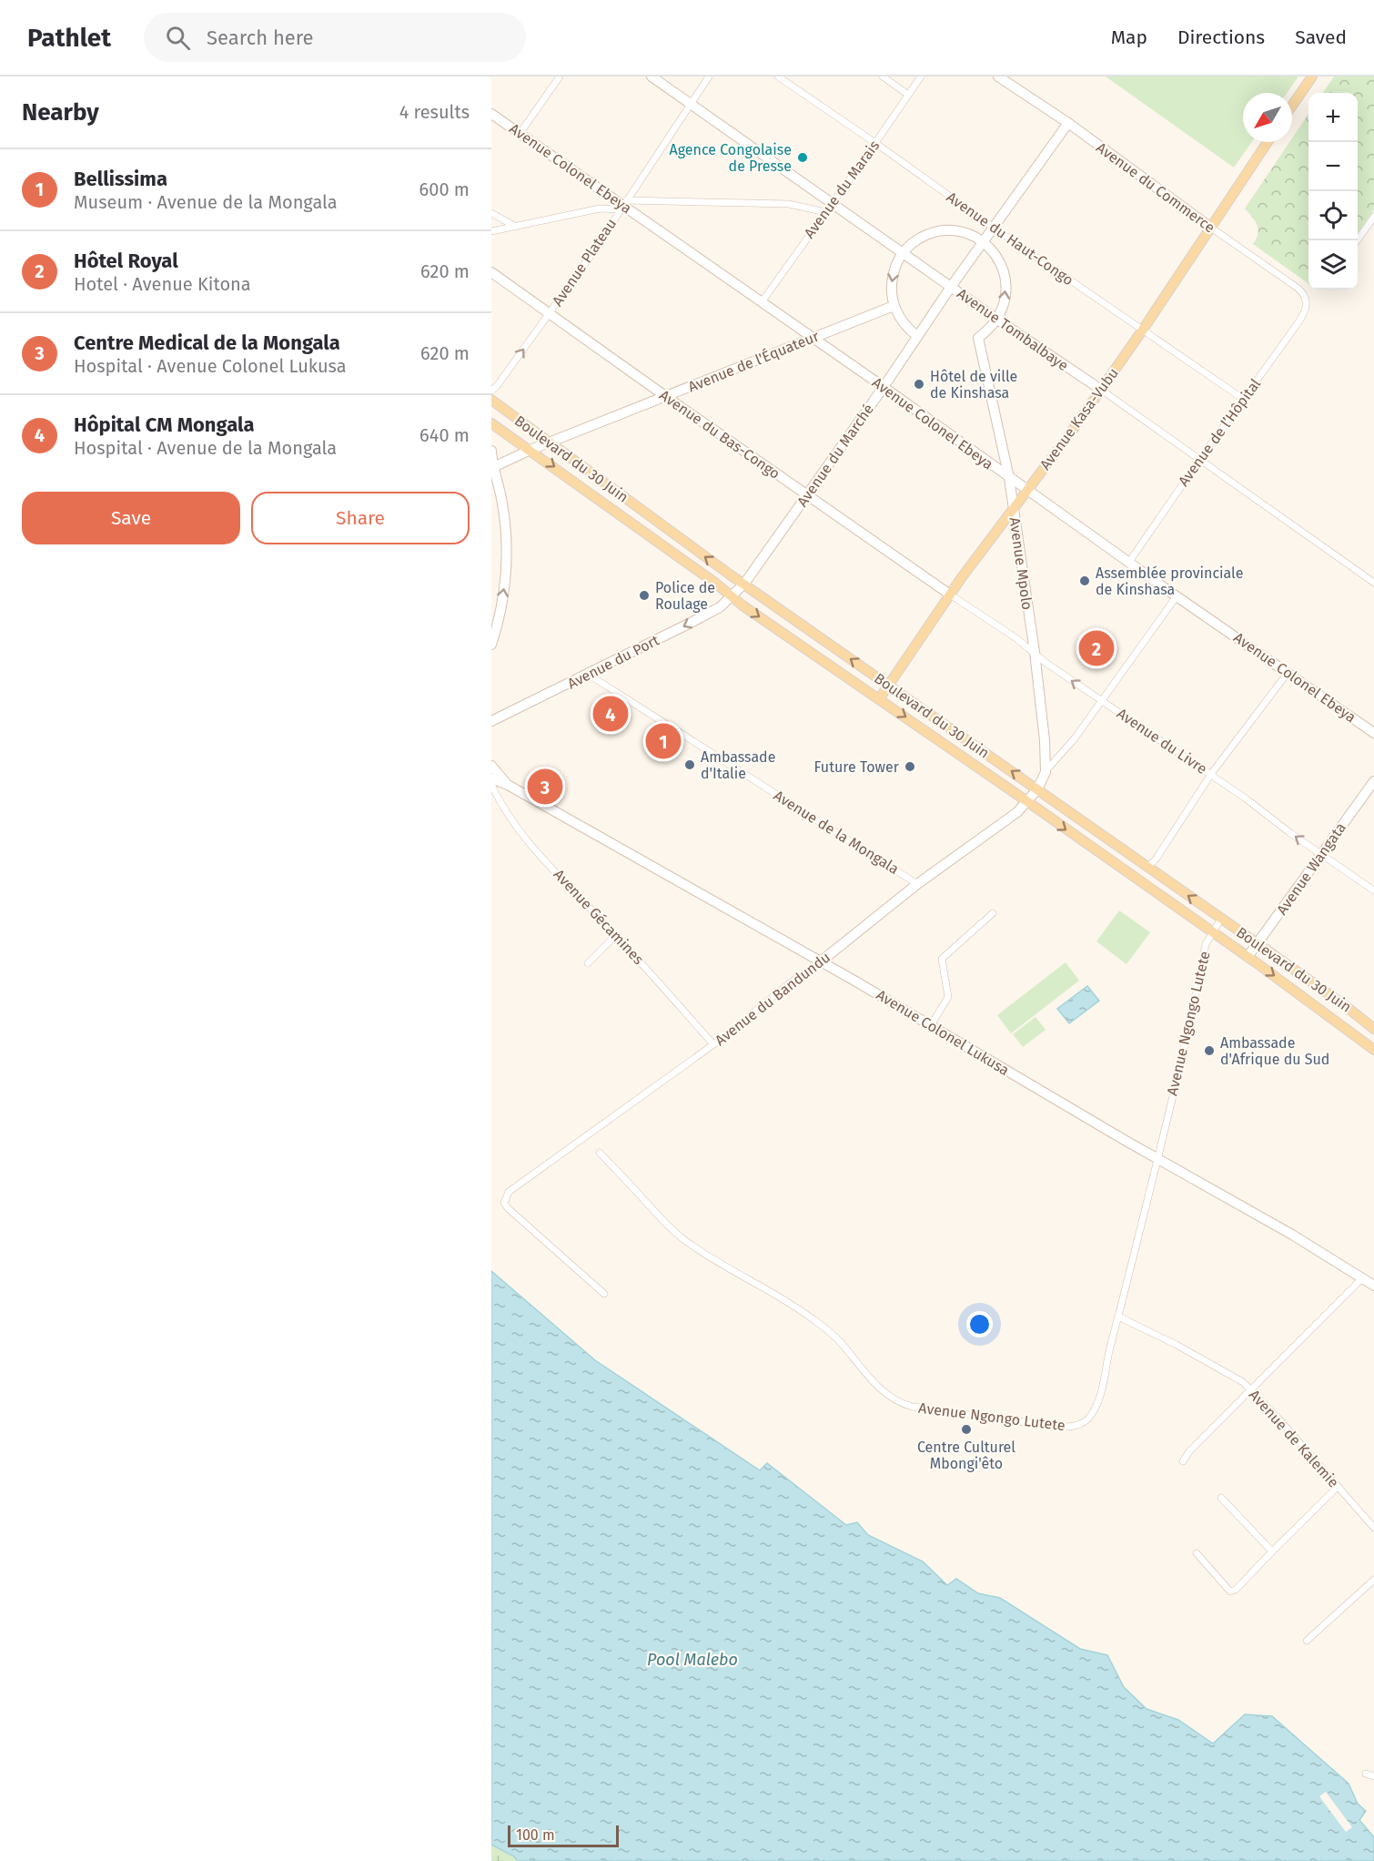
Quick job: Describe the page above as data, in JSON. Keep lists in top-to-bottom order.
{
  "streets": {
    "main road": ["Avenue Kasa-Vubu", "Boulevard du 30 Juin"],
    "street": [
      "Avenue Colonel Ebeya",
      "Avenue du Commerce",
      "Avenue du Marais",
      "Avenue du Haut-Congo",
      "Avenue Plateau",
      "Avenue Tombalbaye",
      "Avenue de l'Équateur",
      "Avenue de l’Hôpital",
      "Avenue du Bas-Congo",
      "Avenue du Marché",
      "Avenue Mpolo",
      "Avenue du Port",
      "Avenue du Livre",
      "Avenue de la Mongala",
      "Avenue Wangata",
      "Avenue Gécamines",
      "Avenue du Bandundu",
      "Avenue Ngongo Lutete",
      "Avenue Colonel Lukusa",
      "Avenue de Kalemie"
    ]
  },
  "crossings": [
    ["Avenue Colonel Ebeya", "Avenue du Marais"],
    ["Avenue Colonel Ebeya", "Avenue Plateau"],
    ["Avenue Colonel Ebeya", "Avenue de l'Équateur"],
    ["Avenue Colonel Ebeya", "Avenue Kasa-Vubu"],
    ["Avenue Colonel Ebeya", "Avenue de l’Hôpital"],
    ["Avenue Colonel Ebeya", "Avenue du Marché"],
    ["Avenue Colonel Ebeya", "Avenue Mpolo"],
    ["Avenue du Commerce", "Avenue Kasa-Vubu"],
    ["Avenue du Commerce", "Avenue de l’Hôpital"],
    ["Avenue du Commerce", "Avenue du Marché"],
    ["Avenue du Marais", "Avenue du Haut-Congo"],
    ["Avenue du Marais", "Avenue Tombalbaye"],
    ["Avenue du Haut-Congo", "Avenue Kasa-Vubu"],
    ["Avenue du Haut-Congo", "Avenue de l’Hôpital"],
    ["Avenue du Haut-Congo", "Avenue du Marché"],
    ["Avenue Plateau", "Avenue Tombalbaye"],
    ["Avenue Plateau", "Avenue du Bas-Congo"],
    ["Avenue Tombalbaye", "Avenue Kasa-Vubu"],
    ["Avenue Tombalbaye", "Avenue de l’Hôpital"],
    ["Avenue Tombalbaye", "Avenue du Marché"],
    ["Avenue Tombalbaye", "Avenue Mpolo"],
    ["Avenue de l'Équateur", "Avenue du Bas-Congo"],
    ["Avenue de l'Équateur", "Boulevard du 30 Juin"],
    ["Avenue Kasa-Vubu", "Avenue du Bas-Congo"],
    ["Avenue Kasa-Vubu", "Boulevard du 30 Juin"],
    ["Avenue Kasa-Vubu", "Avenue Mpolo"],
    ["Avenue Kasa-Vubu", "Avenue du Livre"],
    ["Avenue du Bas-Congo", "Avenue du Marché"],
    ["Avenue du Bas-Congo", "Avenue du Livre"],
    ["Avenue du Marché", "Boulevard du 30 Juin"],
    ["Avenue du Marché", "Avenue du Port"],
    ["Boulevard du 30 Juin", "Avenue Mpolo"],
    ["Boulevard du 30 Juin", "Avenue du Port"],
    ["Boulevard du 30 Juin", "Avenue Wangata"],
    ["Boulevard du 30 Juin", "Avenue du Bandundu"],
    ["Boulevard du 30 Juin", "Avenue Ngongo Lutete"],
    ["Avenue Mpolo", "Avenue du Livre"],
    ["Avenue Mpolo", "Avenue du Bandundu"],
    ["Avenue du Port", "Avenue de la Mongala"],
    ["Avenue du Livre", "Avenue Wangata"],
    ["Avenue de la Mongala", "Avenue du Bandundu"],
    ["Avenue Gécamines", "Avenue du Bandundu"],
    ["Avenue du Bandundu", "Avenue Colonel Lukusa"],
    ["Avenue Ngongo Lutete", "Avenue Colonel Lukusa"],
    ["Avenue Ngongo Lutete", "Avenue de Kalemie"]
  ],
  "one_way": ["Avenue du Port", "Avenue du Livre"],
  "water": ["Pool Malebo"],
  "places": [
    "Agence Congolaise de Presse",
    "Hôtel de ville de Kinshasa",
    "Assemblée provinciale de Kinshasa",
    "Police de Roulage",
    "Ambassade d'Italie",
    "Future Tower",
    "Ambassade d'Afrique du Sud",
    "Centre Culturel Mbongi'êto"
  ],
  "scale_bar": "100 m",
  "north": "bottom left",
  "page": {
    "header": "Pathlet",
    "search": "Search here",
    "nav": ["Map", "Directions", "Saved"],
    "heading": ["Nearby", "4 results"],
    "map_buttons": ["+", "−"],
    "list": [
      {
        "mark": "1",
        "name": "Bellissima",
        "note": "Museum · Avenue de la Mongala",
        "value": "600 m"
      },
      {
        "mark": "2",
        "name": "Hôtel Royal",
        "note": "Hotel · Avenue Kitona",
        "value": "620 m"
      },
      {
        "mark": "3",
        "name": "Centre Medical de la Mongala",
        "note": "Hospital · Avenue Colonel Lukusa",
        "value": "620 m"
      },
      {
        "mark": "4",
        "name": "Hôpital CM Mongala",
        "note": "Hospital · Avenue de la Mongala",
        "value": "640 m"
      }
    ],
    "buttons": ["Save", "Share"],
    "pins": [
      "2",
      "4",
      "1",
      "3"
    ],
    "scale": "100 m"
  }
}
